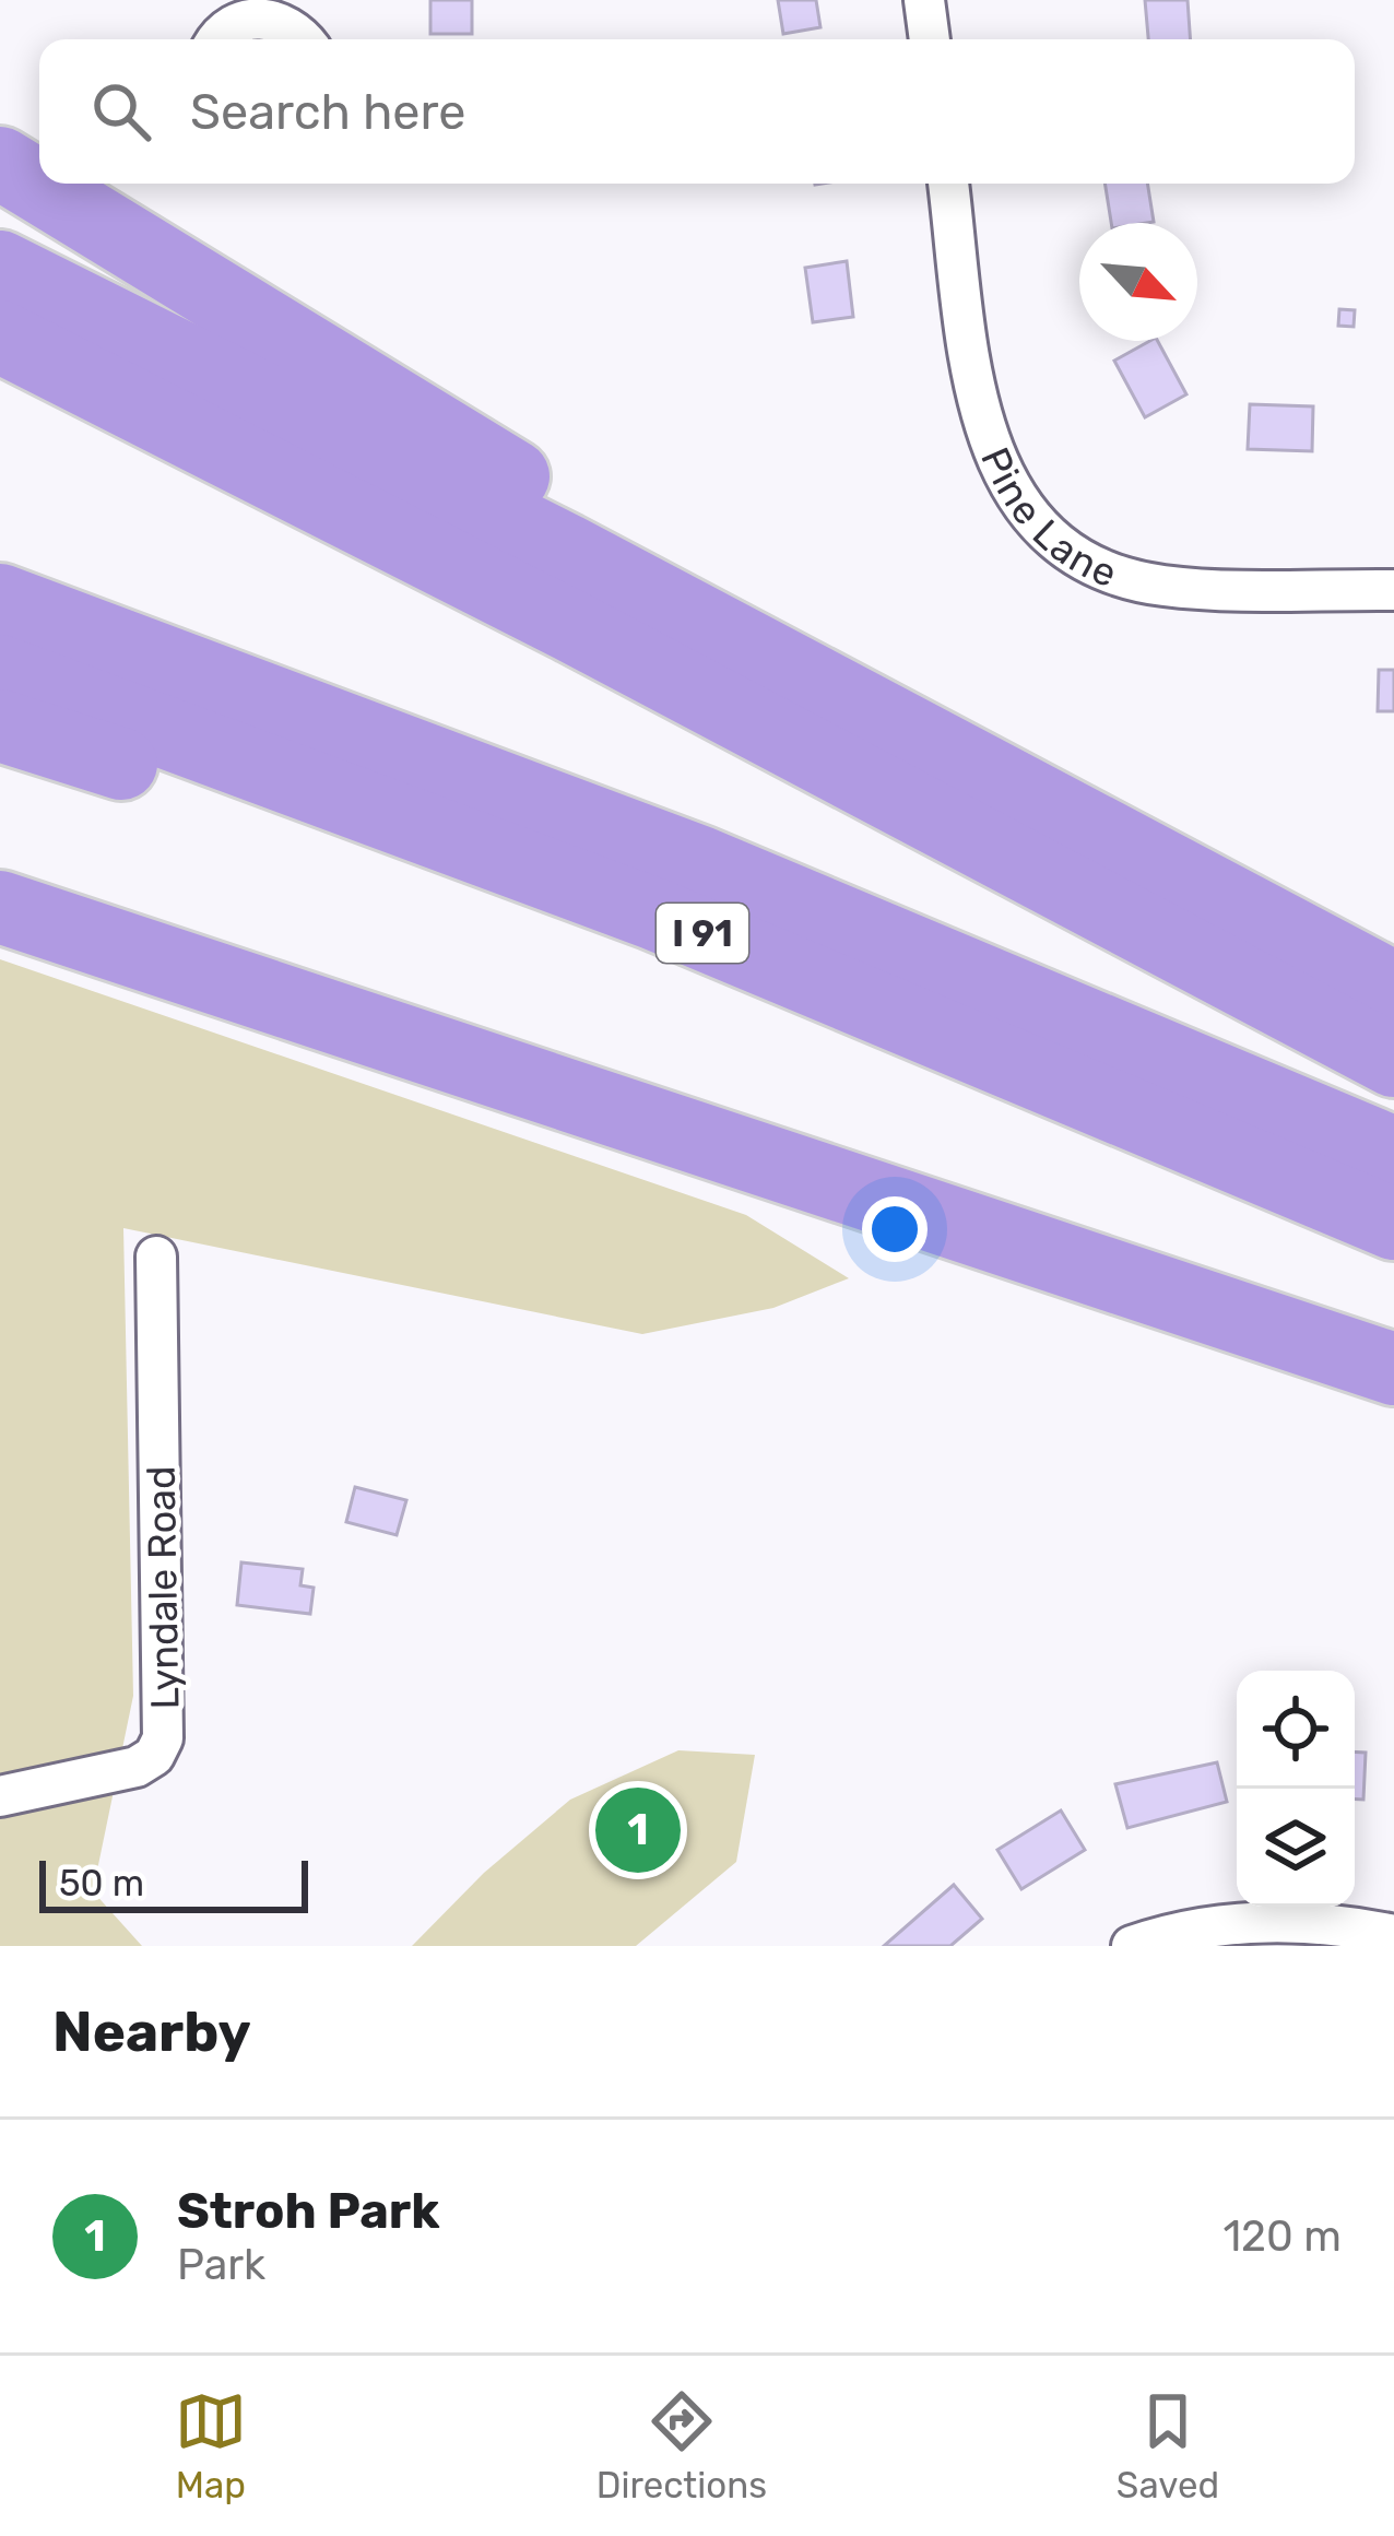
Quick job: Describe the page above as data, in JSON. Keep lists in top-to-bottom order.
{
  "streets": {
    "highway": ["I 91"],
    "street": ["Pine Lane", "Lyndale Road"]
  },
  "scale_bar": "50 m",
  "north": "bottom right",
  "page": {
    "search": "Search here",
    "pins": "1",
    "scale": "50 m",
    "heading": "Nearby",
    "list": [
      {
        "mark": "1",
        "name": "Stroh Park",
        "note": "Park",
        "value": "120 m"
      }
    ],
    "nav": ["Map", "Directions", "Saved"]
  }
}
